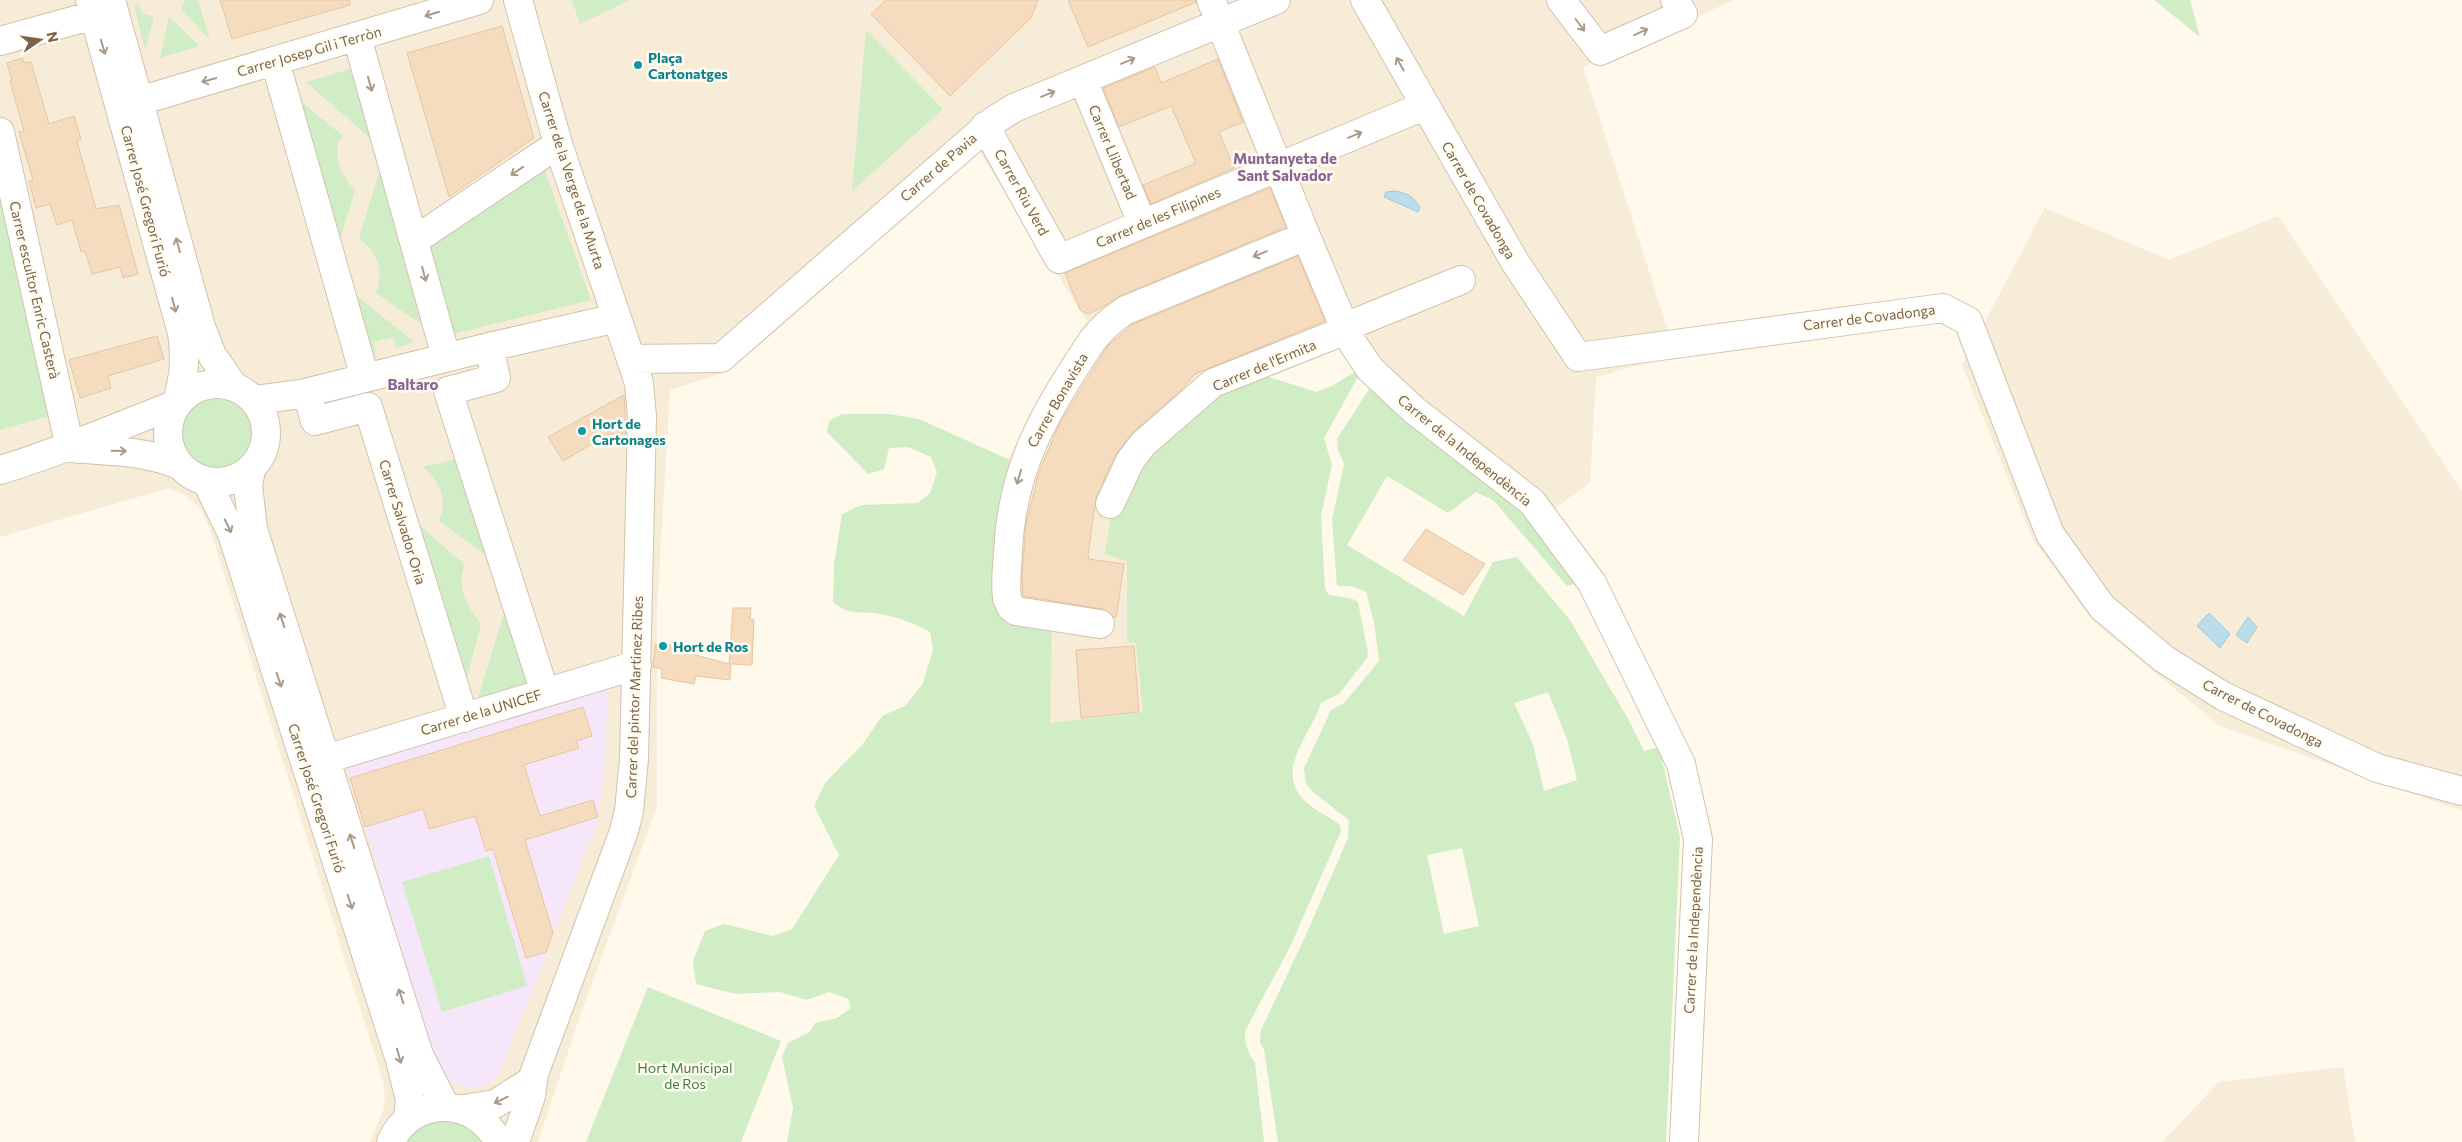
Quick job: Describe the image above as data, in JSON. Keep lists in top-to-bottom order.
{
  "streets": {
    "street": [
      "Carrer Josep Gil i Terròn",
      "Carrer Llibertad",
      "Carrer de Pavia",
      "Carrer de la Verge de la Murta",
      "Carrer Riu Verd",
      "Carrer de Covadonga",
      "Carrer José Gregori Furió",
      "Carrer de les Filipines",
      "Carrer escultor Enric Casterà",
      "Carrer de l'Ermita",
      "Carrer Bonavista",
      "Carrer de la Independència",
      "Carrer Salvador Oria",
      "Carrer del pintor Martinez Ribes",
      "Carrer de la UNICEF"
    ]
  },
  "crossings": [
    ["Carrer Josep Gil i Terròn", "Carrer José Gregori Furió"],
    ["Carrer Llibertad", "Carrer de Pavia"],
    ["Carrer Llibertad", "Carrer de les Filipines"],
    ["Carrer de Pavia", "Carrer de la Verge de la Murta"],
    ["Carrer de Pavia", "Carrer Riu Verd"],
    ["Carrer de Pavia", "Carrer de la Independència"],
    ["Carrer de Pavia", "Carrer del pintor Martinez Ribes"],
    ["Carrer de la Verge de la Murta", "Carrer del pintor Martinez Ribes"],
    ["Carrer Riu Verd", "Carrer de les Filipines"],
    ["Carrer de Covadonga", "Carrer de les Filipines"],
    ["Carrer José Gregori Furió", "Carrer de la UNICEF"],
    ["Carrer de les Filipines", "Carrer de la Independència"],
    ["Carrer de l'Ermita", "Carrer de la Independència"],
    ["Carrer Bonavista", "Carrer de la Independència"],
    ["Carrer Salvador Oria", "Carrer de la UNICEF"],
    ["Carrer del pintor Martinez Ribes", "Carrer de la UNICEF"]
  ],
  "one_way": ["Carrer de les Filipines"],
  "districts": ["Muntanyeta de Sant Salvador", "Baltaro"],
  "parks": ["Hort Municipal de Ros"],
  "places": ["Plaça Cartonatges", "Hort de Cartonages", "Hort de Ros"],
  "north": "right"
}
